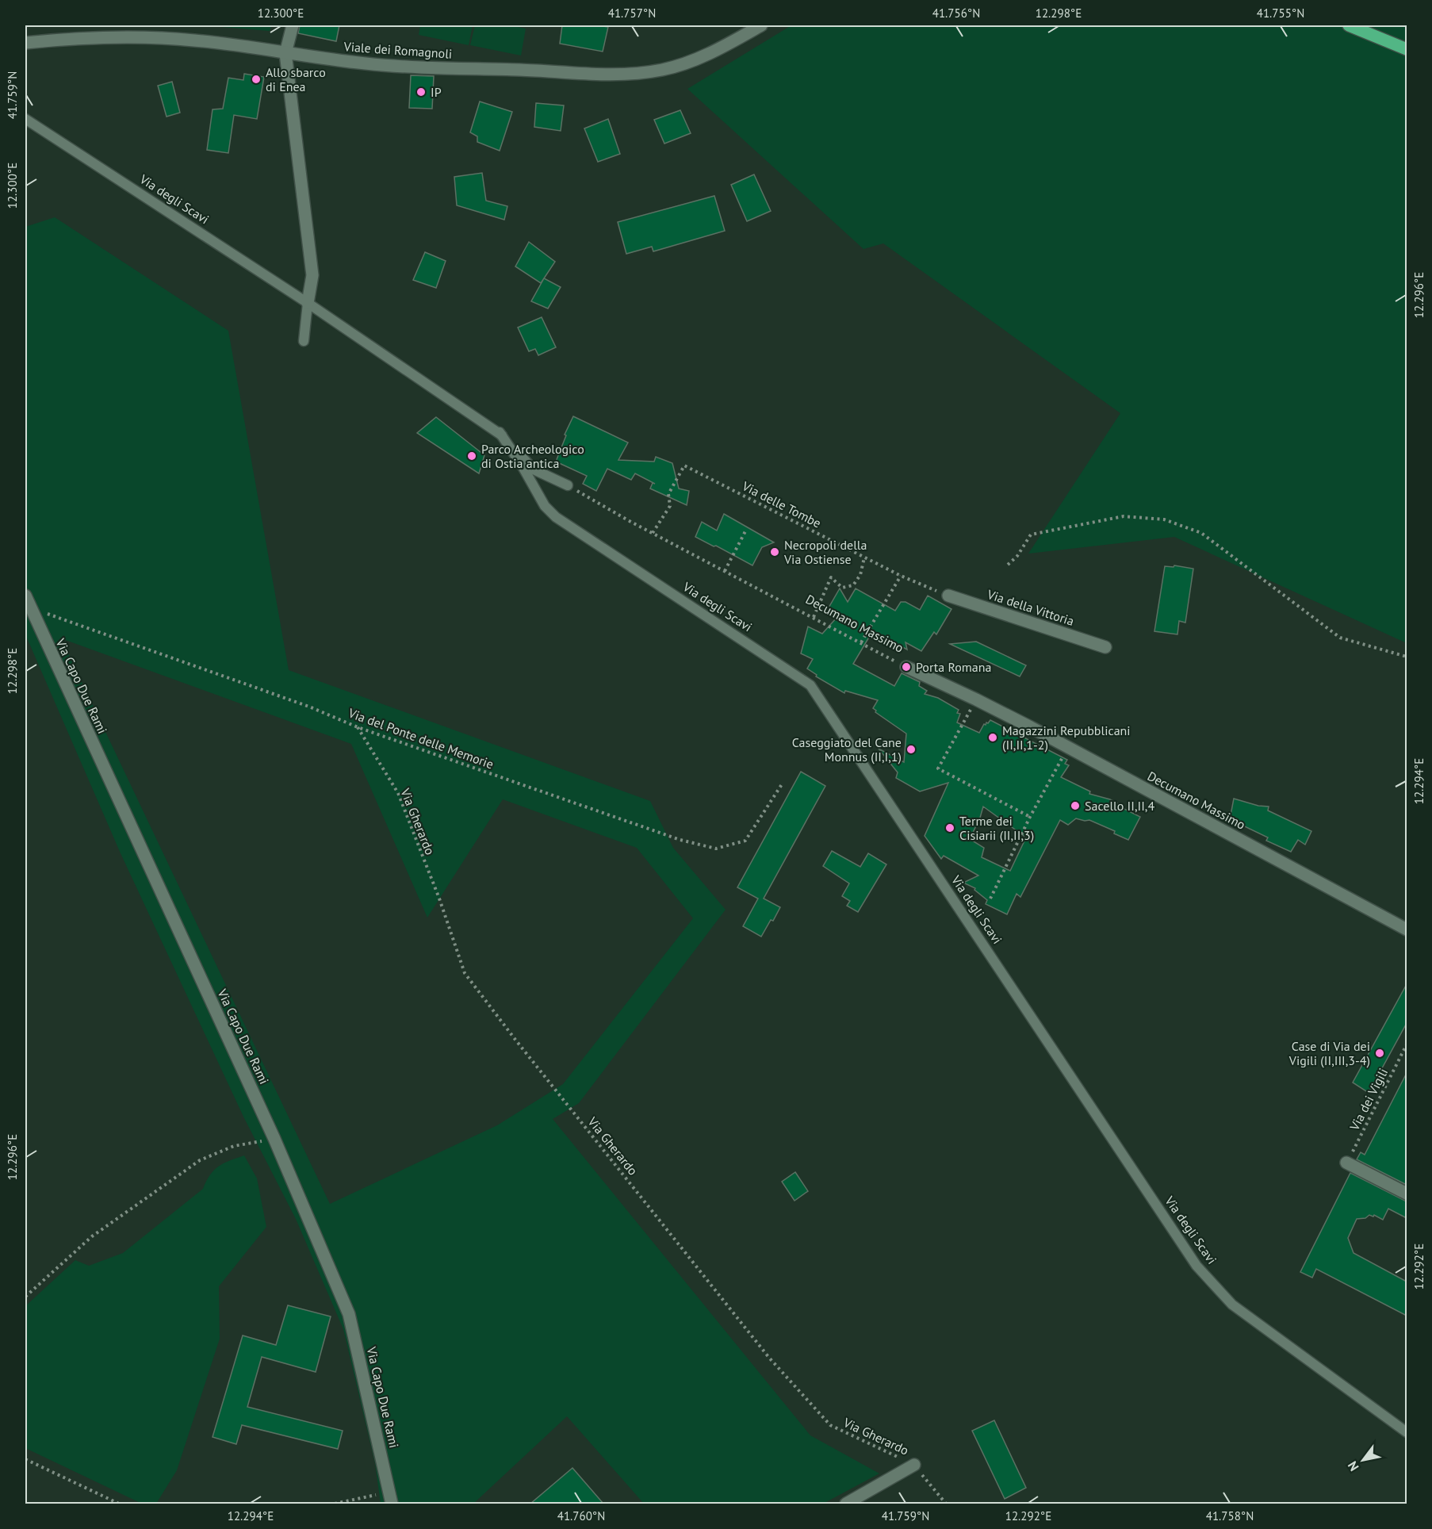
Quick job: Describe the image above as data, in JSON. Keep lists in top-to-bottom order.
{
  "streets": {
    "street": [
      "Viale dei Romagnoli",
      "Via della Vittoria",
      "Decumano Massimo",
      "Via Capo Due Rami"
    ],
    "lane": ["Via degli Scavi"],
    "path": [
      "Via delle Tombe",
      "Via del Ponte delle Memorie",
      "Via Gherardo",
      "Via dei Vigili"
    ]
  },
  "crossings": [
    ["Via degli Scavi", "Decumano Massimo"],
    ["Via delle Tombe", "Via della Vittoria"],
    ["Via delle Tombe", "Decumano Massimo"],
    ["Via Capo Due Rami", "Via del Ponte delle Memorie"],
    ["Via del Ponte delle Memorie", "Via Gherardo"]
  ],
  "places": [
    "Allo sbarco di Enea",
    "IP",
    "Parco Archeologico di Ostia antica",
    "Necropoli della Via Ostiense",
    "Porta Romana",
    "Magazzini Repubblicani (II,II,1-2)",
    "Caseggiato del Cane Monnus (II,I,1)",
    "Sacello II,II,4",
    "Terme dei Cisiarii (II,II,3)",
    "Case di Via dei Vigili (II,III,3-4)"
  ],
  "north": "bottom left",
  "coordinates": [
    "12.300°E",
    "41.757°N",
    "41.756°N",
    "12.298°E",
    "41.755°N",
    "41.759°N",
    "12.296°E",
    "12.294°E",
    "12.292°E",
    "41.760°N",
    "41.758°N"
  ]
}
